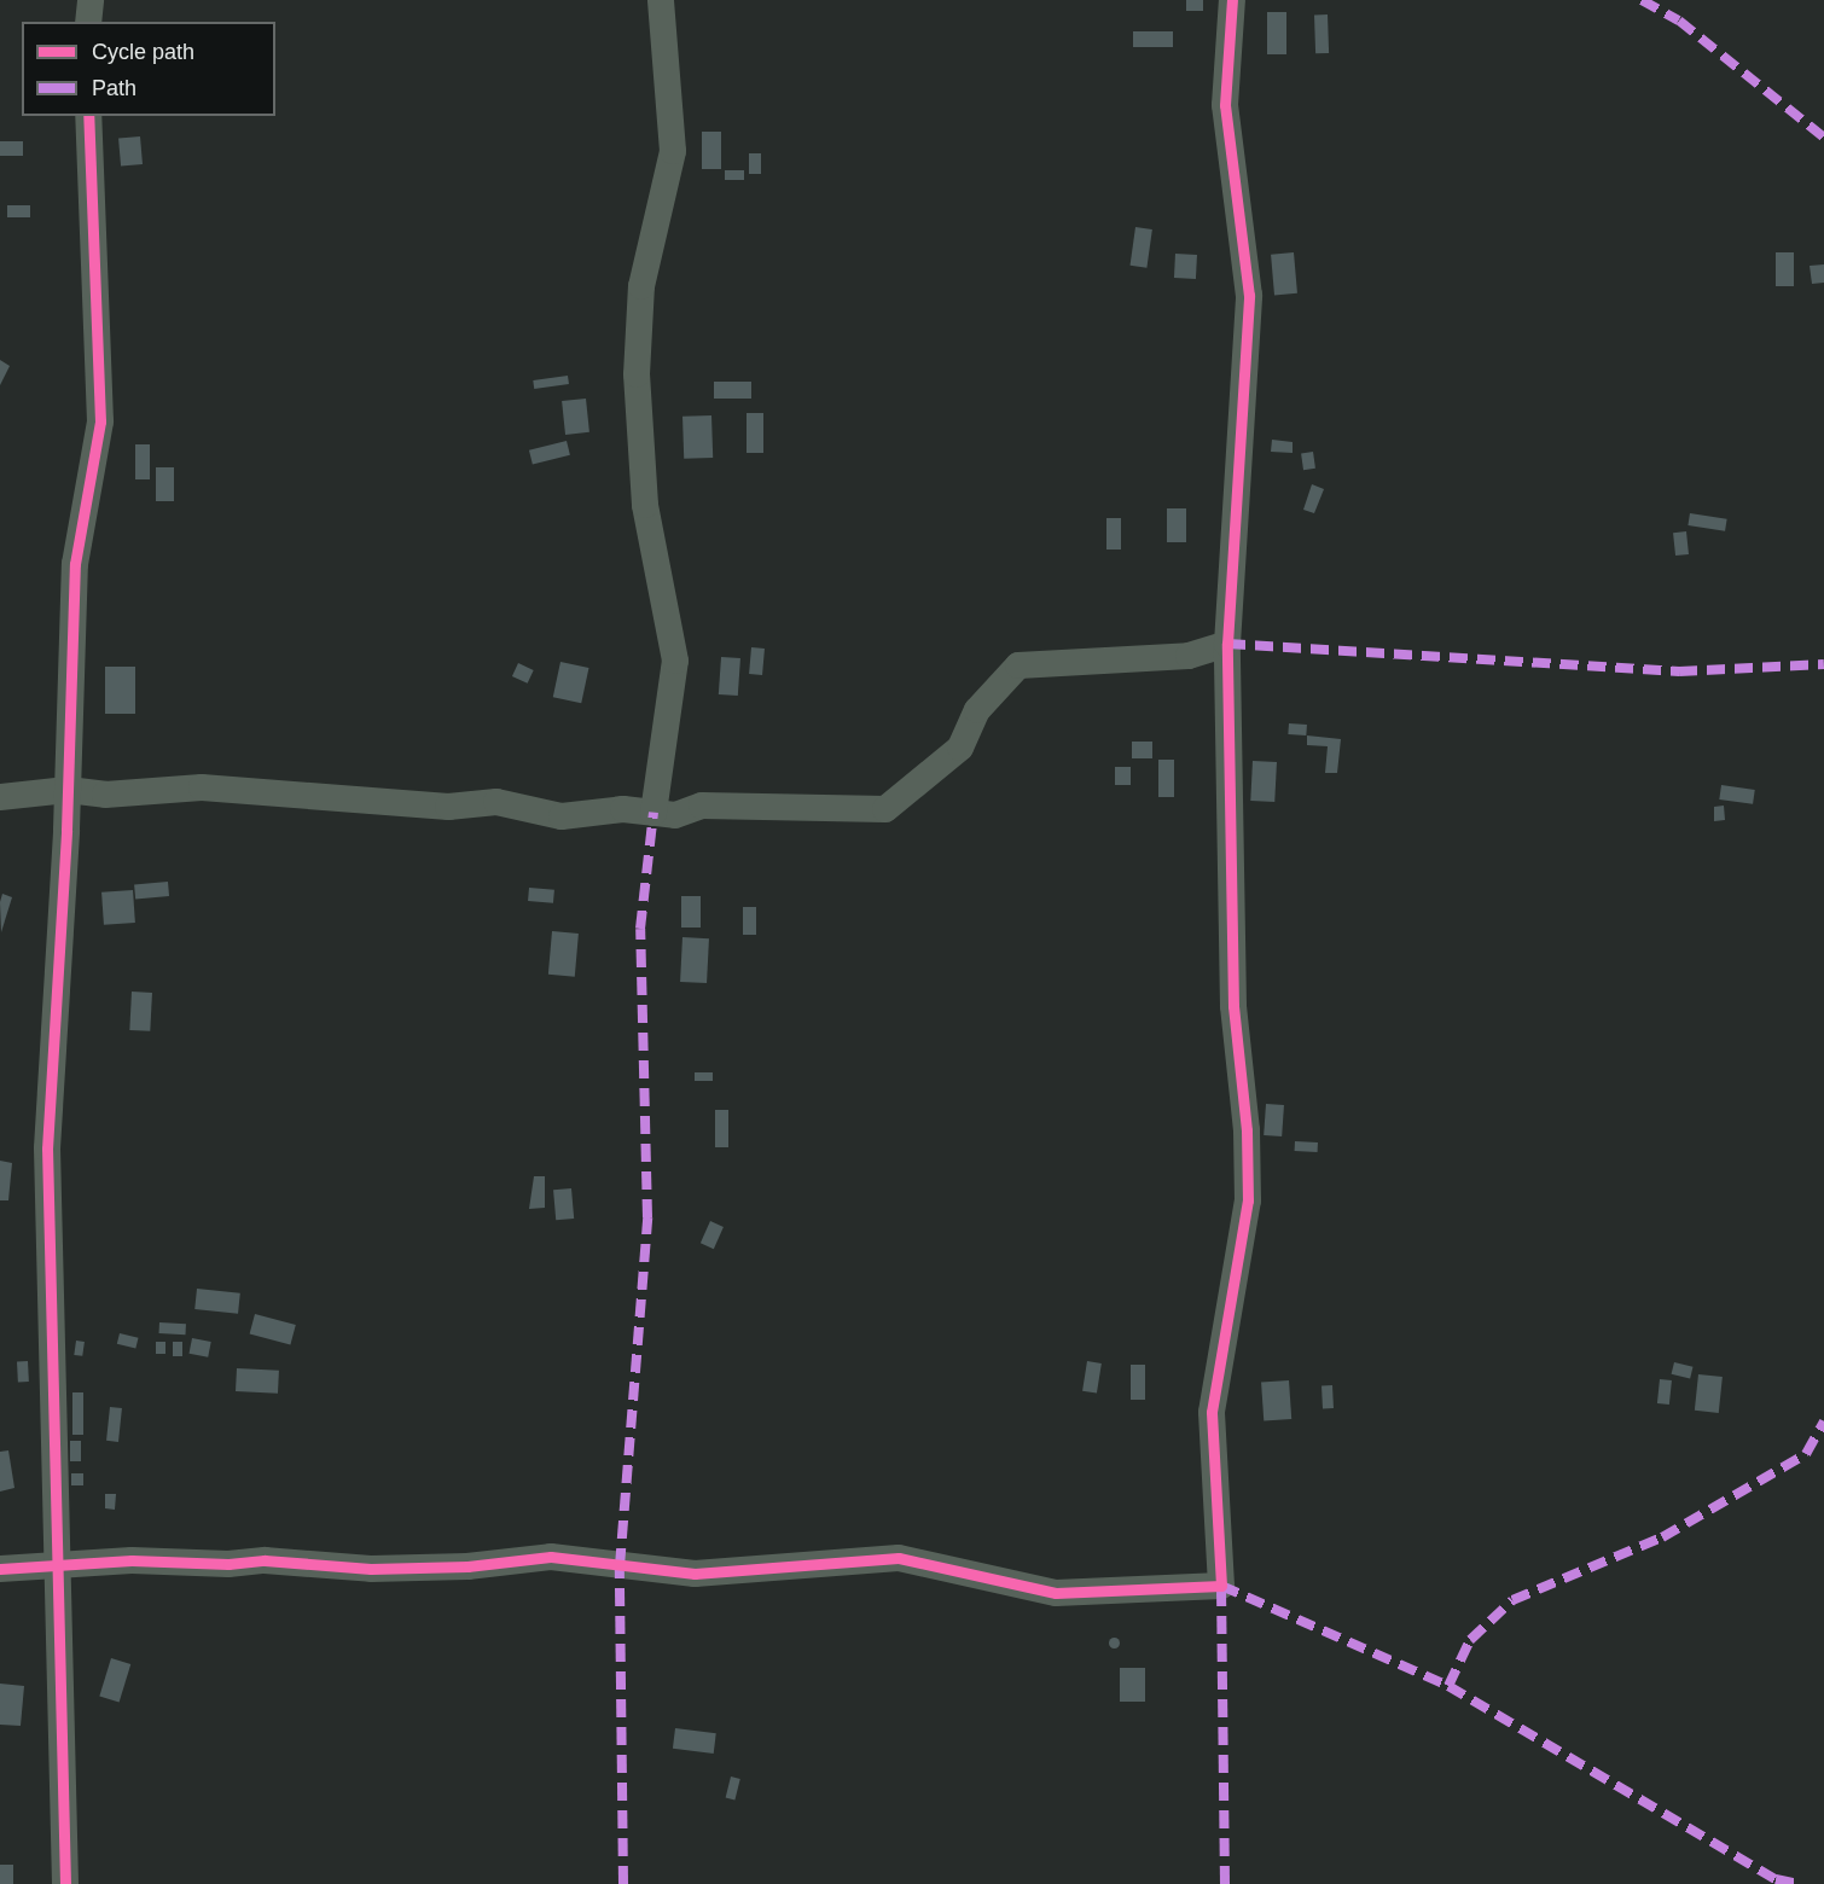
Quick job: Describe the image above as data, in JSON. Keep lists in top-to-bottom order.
{
  "legend": ["Cycle path", "Path"]
}
